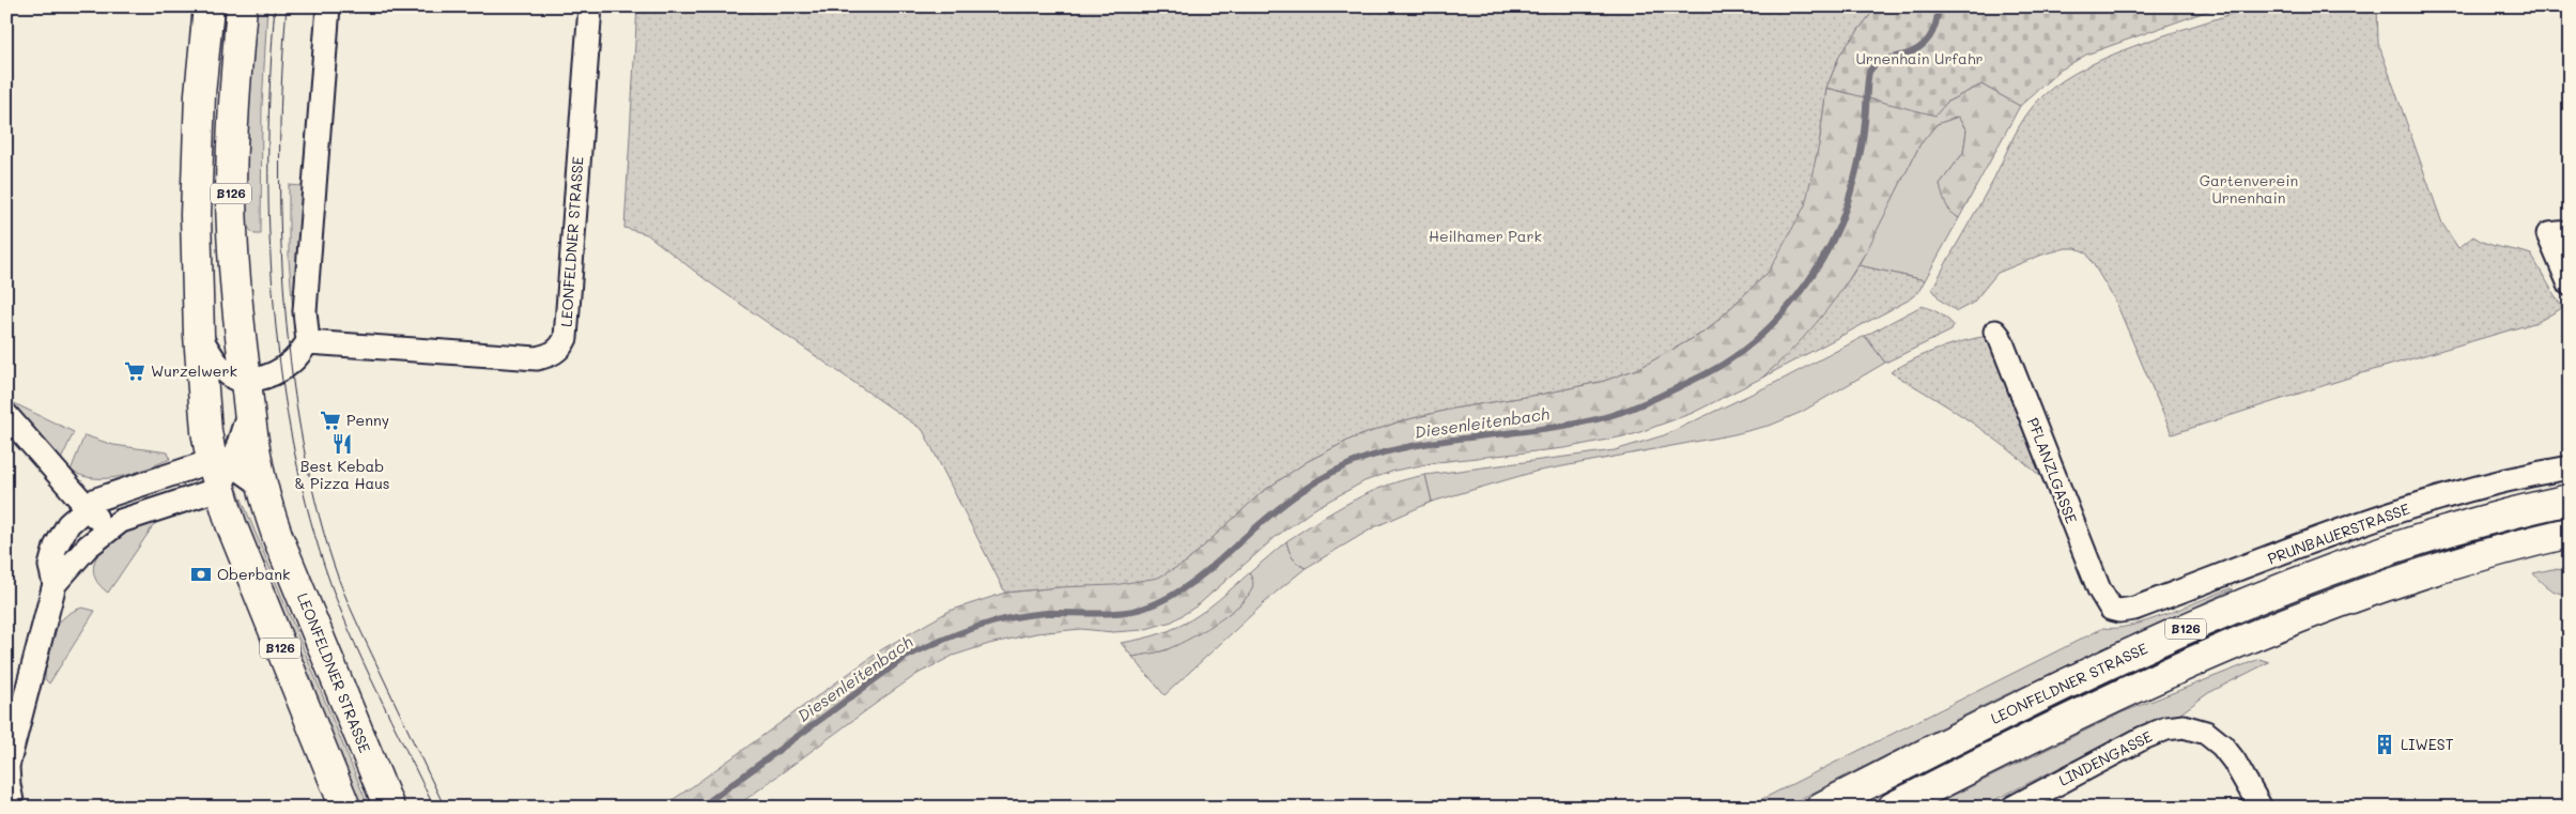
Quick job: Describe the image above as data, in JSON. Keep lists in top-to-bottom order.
{
  "streets": {
    "main road": ["B126", "LEONFELDNER STRASSE"],
    "street": ["PFLANZLGASSE", "PRUNBAUERSTRASSE", "LINDENGASSE"]
  },
  "crossings": [
    ["PFLANZLGASSE", "PRUNBAUERSTRASSE"]
  ],
  "water": ["Diesenleitenbach"],
  "parks": ["Urnenhain Urfahr", "Gartenverein Urnenhain", "Heilhamer Park"],
  "places": {
    "supermarket": ["Wurzelwerk", "Penny"],
    "restaurant": ["Best Kebab & Pizza Haus"],
    "bank": ["Oberbank"],
    "building": ["LIWEST"]
  }
}
